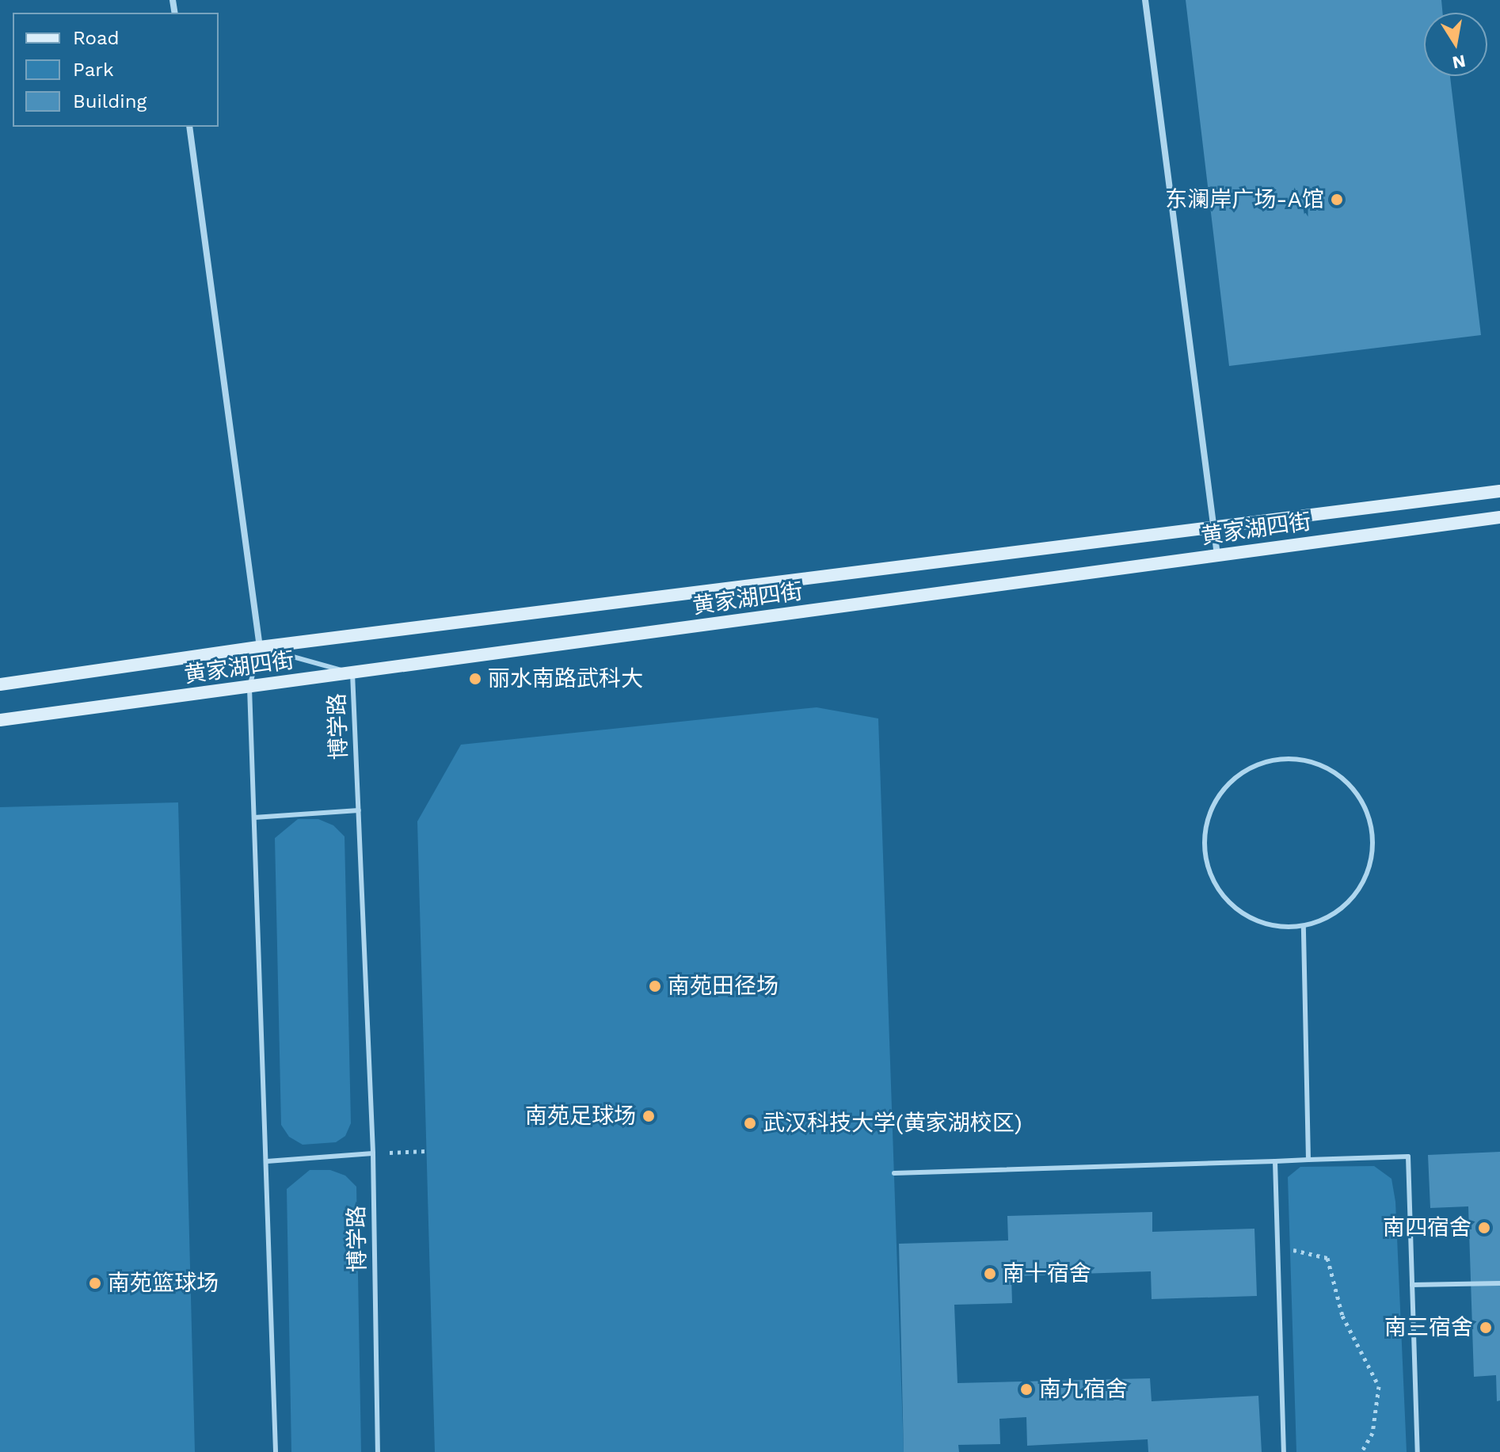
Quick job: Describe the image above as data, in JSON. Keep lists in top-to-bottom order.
{
  "streets": {
    "street": ["黄家湖四街"],
    "lane": ["博学路"]
  },
  "crossings": [
    ["黄家湖四街", "博学路"]
  ],
  "places": [
    "东澜岸广场-A馆",
    "丽水南路武科大",
    "南苑田径场",
    "南苑足球场",
    "武汉科技大学(黄家湖校区)",
    "南四宿舍",
    "南十宿舍",
    "南苑篮球场",
    "南三宿舍",
    "南九宿舍"
  ],
  "legend": ["Road", "Park", "Building"],
  "north": "bottom"
}
